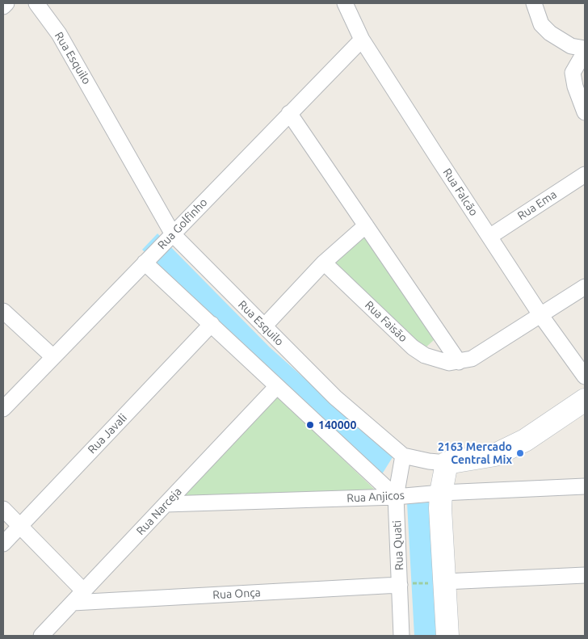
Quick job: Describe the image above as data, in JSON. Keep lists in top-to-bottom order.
{
  "streets": {
    "street": [
      "Rua Esquilo",
      "Rua Falcão",
      "Rua Ema",
      "Rua Golfinho",
      "Rua Faisão",
      "Rua Javali",
      "Rua Anjicos",
      "Rua Narceja",
      "Rua Quati",
      "Rua Onça"
    ]
  },
  "crossings": [
    ["Rua Esquilo", "Rua Golfinho"],
    ["Rua Esquilo", "Rua Quati"],
    ["Rua Falcão", "Rua Ema"],
    ["Rua Falcão", "Rua Golfinho"],
    ["Rua Falcão", "Rua Faisão"],
    ["Rua Anjicos", "Rua Narceja"],
    ["Rua Anjicos", "Rua Quati"],
    ["Rua Narceja", "Rua Onça"],
    ["Rua Quati", "Rua Onça"]
  ],
  "places": ["140000", "2163 Mercado Central Mix"]
}
